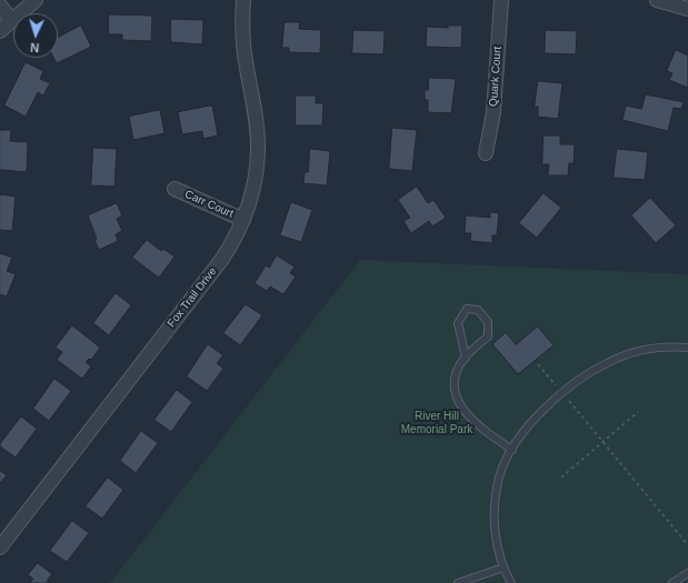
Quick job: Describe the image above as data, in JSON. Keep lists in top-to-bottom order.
{
  "streets": {
    "street": ["Quark Court", "Carr Court", "Fox Trail Drive"]
  },
  "crossings": [
    ["Carr Court", "Fox Trail Drive"]
  ],
  "parks": ["River Hill Memorial Park"],
  "north": "bottom"
}
